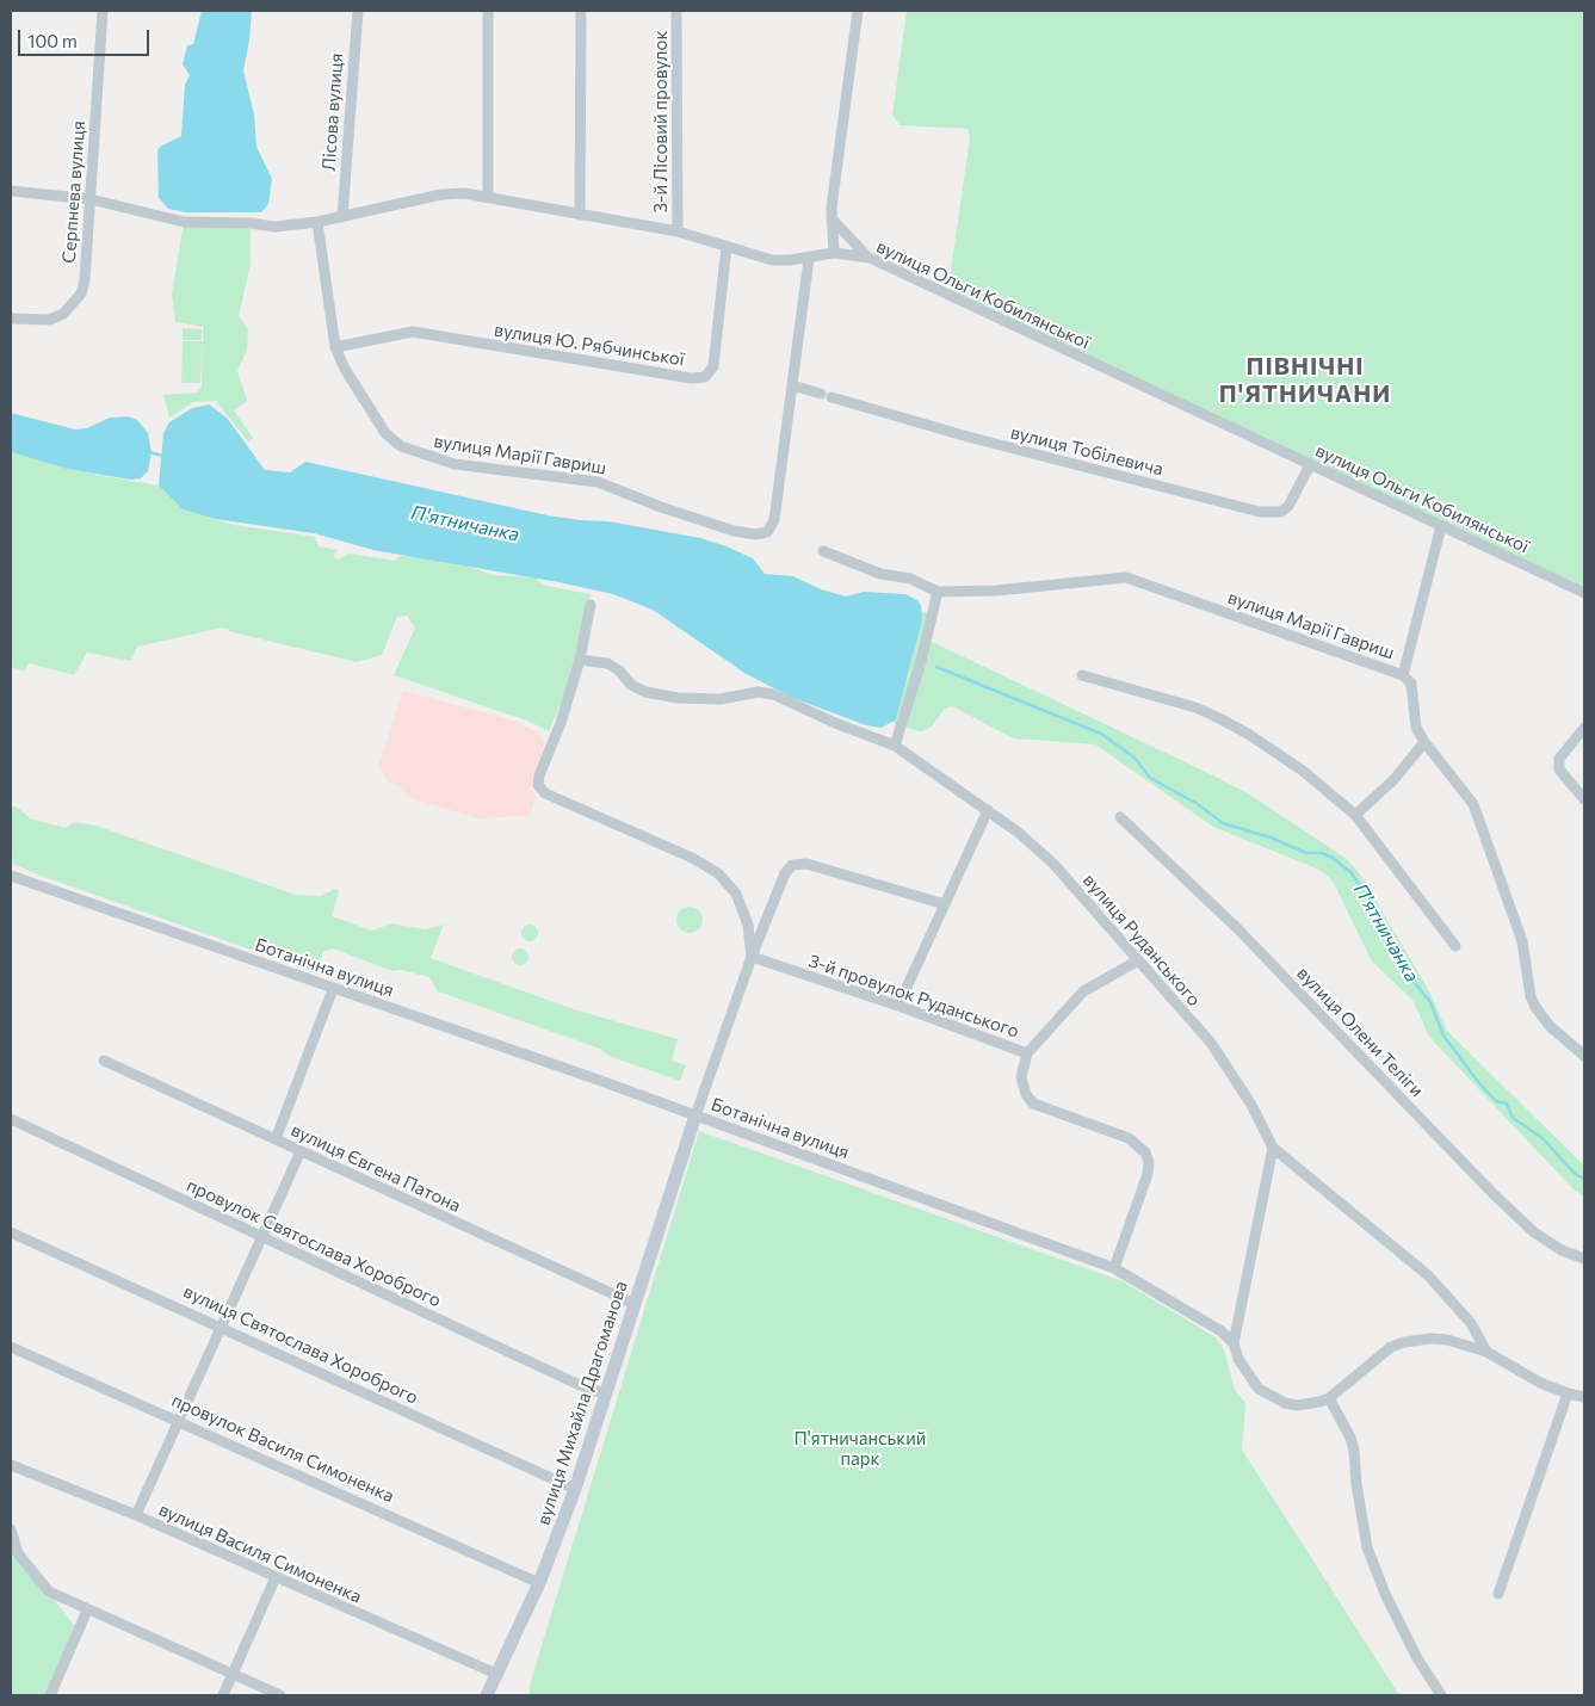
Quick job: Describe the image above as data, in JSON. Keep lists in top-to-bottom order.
{
  "streets": {
    "street": [
      "Лісова вулиця",
      "3-й Лісовий провулок",
      "Серпнева вулиця",
      "вулиця Ольги Кобилянської",
      "вулиця Ю. Рябчинської",
      "вулиця Тобілевича",
      "вулиця Марії Гавриш",
      "вулиця Руданського",
      "Ботанічна вулиця",
      "3-й провулок Руданського",
      "вулиця Олени Теліги",
      "вулиця Євгена Патона",
      "провулок Святослава Хороброго",
      "вулиця Святослава Хороброго",
      "вулиця Михайла Драгоманова",
      "провулок Василя Симоненка",
      "вулиця Василя Симоненка"
    ]
  },
  "crossings": [
    ["Лісова вулиця", "вулиця Ольги Кобилянської"],
    ["3-й Лісовий провулок", "вулиця Ольги Кобилянської"],
    ["Серпнева вулиця", "вулиця Ольги Кобилянської"],
    ["вулиця Ольги Кобилянської", "вулиця Ю. Рябчинської"],
    ["вулиця Ольги Кобилянської", "вулиця Тобілевича"],
    ["вулиця Ольги Кобилянської", "вулиця Марії Гавриш"],
    ["вулиця Ю. Рябчинської", "вулиця Марії Гавриш"],
    ["вулиця Руданського", "Ботанічна вулиця"],
    ["вулиця Руданського", "3-й провулок Руданського"],
    ["Ботанічна вулиця", "вулиця Михайла Драгоманова"],
    ["вулиця Євгена Патона", "вулиця Михайла Драгоманова"],
    ["провулок Святослава Хороброго", "вулиця Михайла Драгоманова"],
    ["вулиця Святослава Хороброго", "вулиця Михайла Драгоманова"],
    ["вулиця Михайла Драгоманова", "провулок Василя Симоненка"],
    ["вулиця Михайла Драгоманова", "вулиця Василя Симоненка"]
  ],
  "districts": ["ПІВНІЧНІ П'ЯТНИЧАНИ"],
  "water": ["П'ятничанка"],
  "parks": ["П'ятничанський парк"],
  "scale_bar": "100 m"
}
